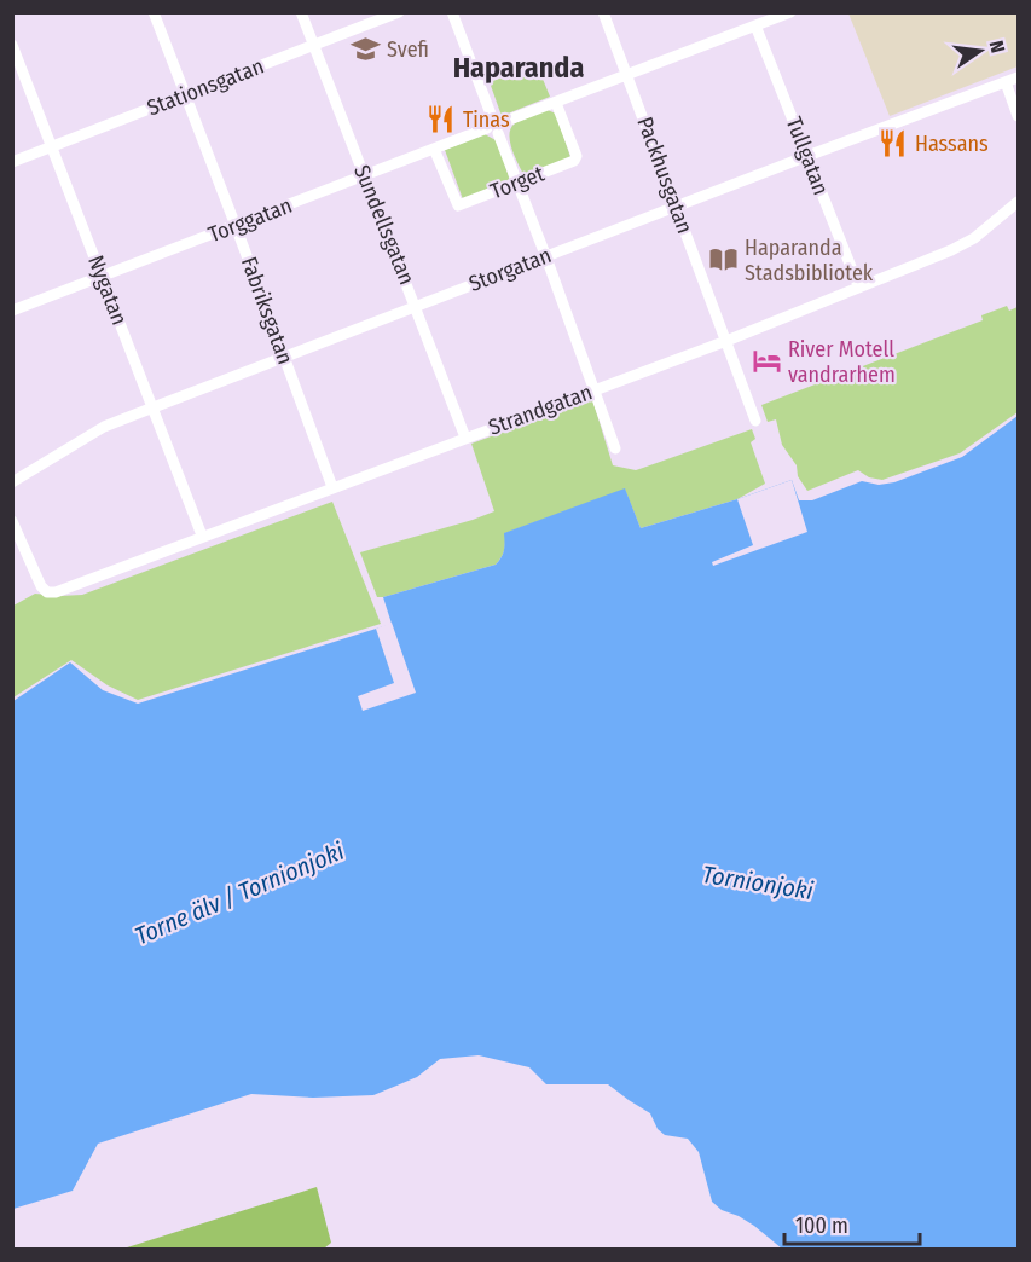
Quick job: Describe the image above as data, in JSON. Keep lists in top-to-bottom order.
{
  "streets": {
    "street": [
      "Stationsgatan",
      "Tullgatan",
      "Packhusgatan",
      "Torget",
      "Torggatan",
      "Sundellsgatan",
      "Storgatan",
      "Nygatan",
      "Fabriksgatan",
      "Strandgatan"
    ]
  },
  "crossings": [
    ["Stationsgatan", "Sundellsgatan"],
    ["Stationsgatan", "Nygatan"],
    ["Stationsgatan", "Fabriksgatan"],
    ["Tullgatan", "Torggatan"],
    ["Tullgatan", "Storgatan"],
    ["Tullgatan", "Strandgatan"],
    ["Packhusgatan", "Torggatan"],
    ["Packhusgatan", "Storgatan"],
    ["Packhusgatan", "Strandgatan"],
    ["Torget", "Torggatan"],
    ["Torggatan", "Sundellsgatan"],
    ["Torggatan", "Nygatan"],
    ["Torggatan", "Fabriksgatan"],
    ["Sundellsgatan", "Storgatan"],
    ["Sundellsgatan", "Strandgatan"],
    ["Storgatan", "Nygatan"],
    ["Storgatan", "Fabriksgatan"],
    ["Nygatan", "Strandgatan"],
    ["Fabriksgatan", "Strandgatan"]
  ],
  "districts": ["Haparanda"],
  "water": ["Tornionjoki", "Torne älv / Tornionjoki"],
  "places": {
    "school or university": ["Svefi"],
    "restaurant": ["Tinas", "Hassans"],
    "library": ["Haparanda Stadsbibliotek"],
    "hotel": ["River Motell vandrarhem"]
  },
  "scale_bar": "100 m",
  "north": "right"
}
